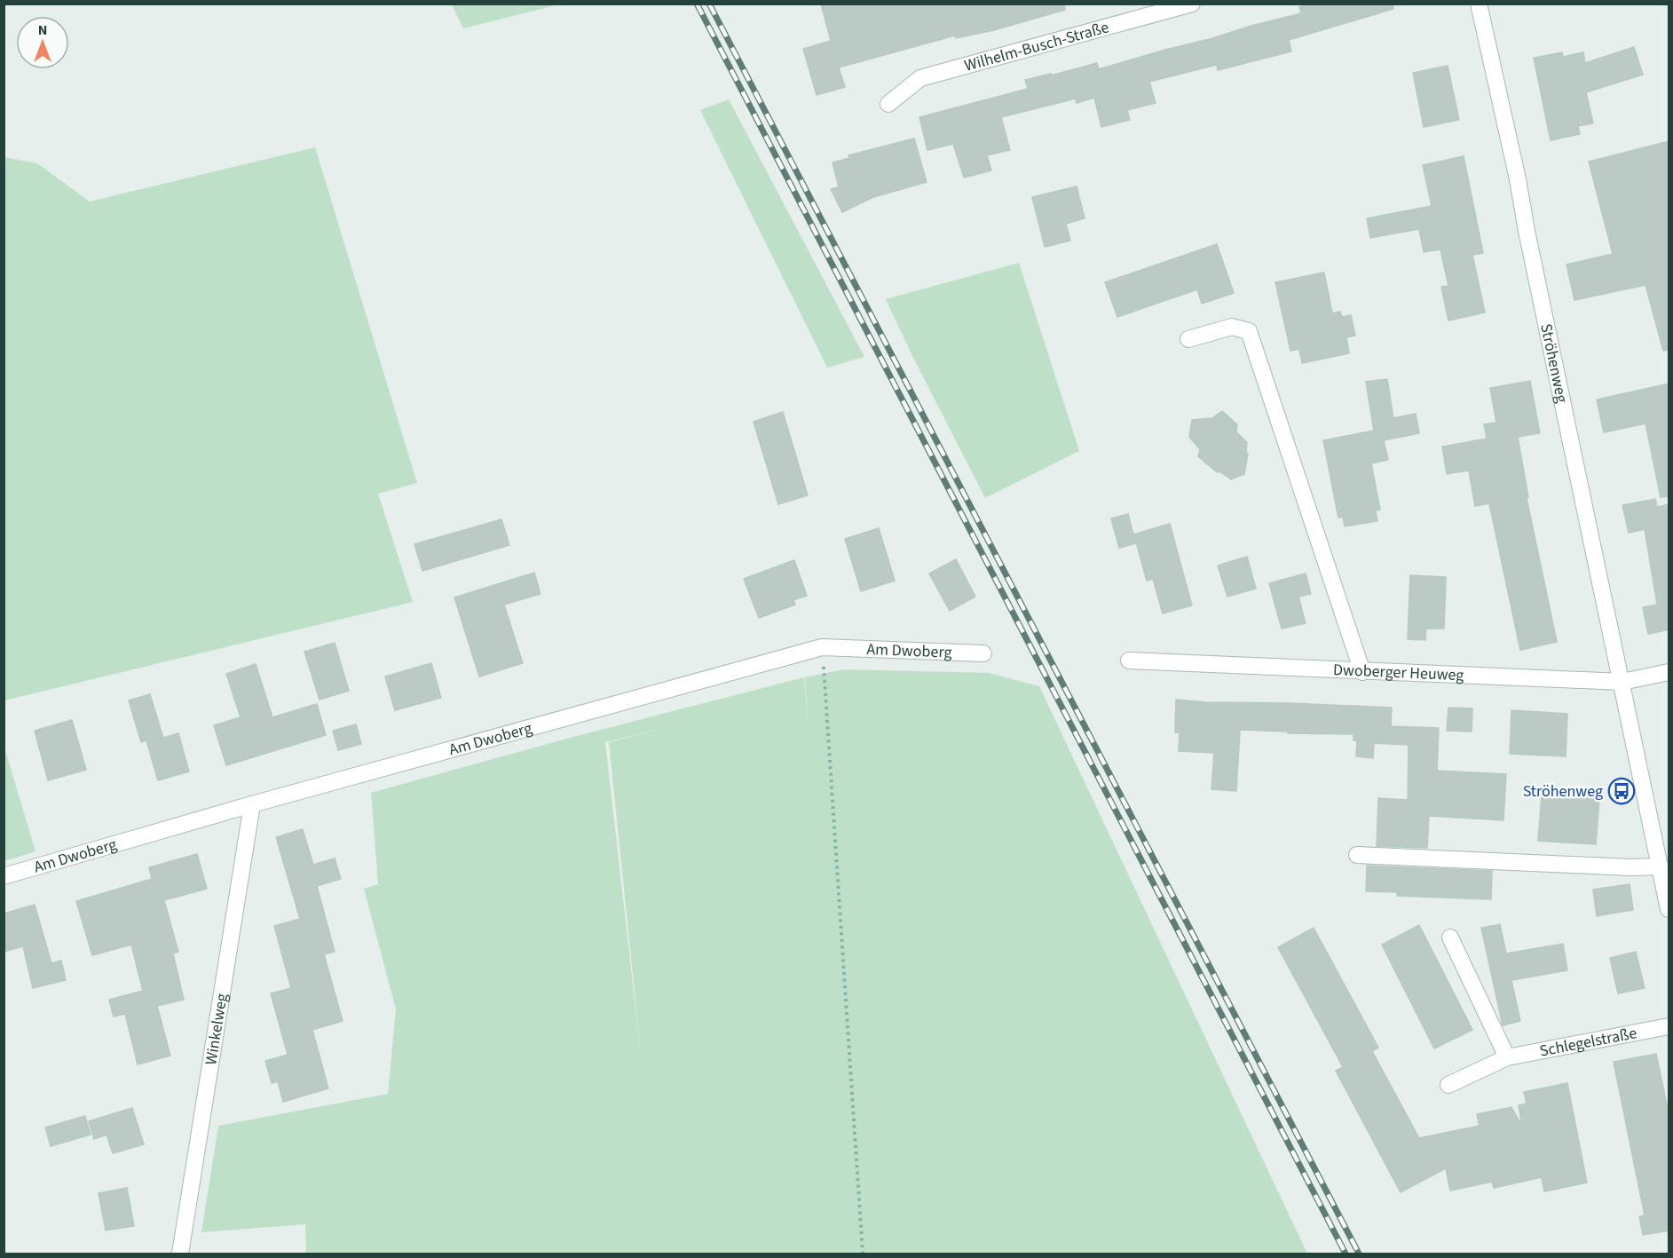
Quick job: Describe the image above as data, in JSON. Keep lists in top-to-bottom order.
{
  "streets": {
    "street": [
      "Wilhelm-Busch-Straße",
      "Ströhenweg",
      "Am Dwoberg",
      "Dwoberger Heuweg",
      "Winkelweg",
      "Schlegelstraße"
    ]
  },
  "crossings": [
    ["Ströhenweg", "Dwoberger Heuweg"],
    ["Am Dwoberg", "Winkelweg"]
  ],
  "places": {
    "bus stop": ["Ströhenweg"]
  },
  "north": "top"
}
